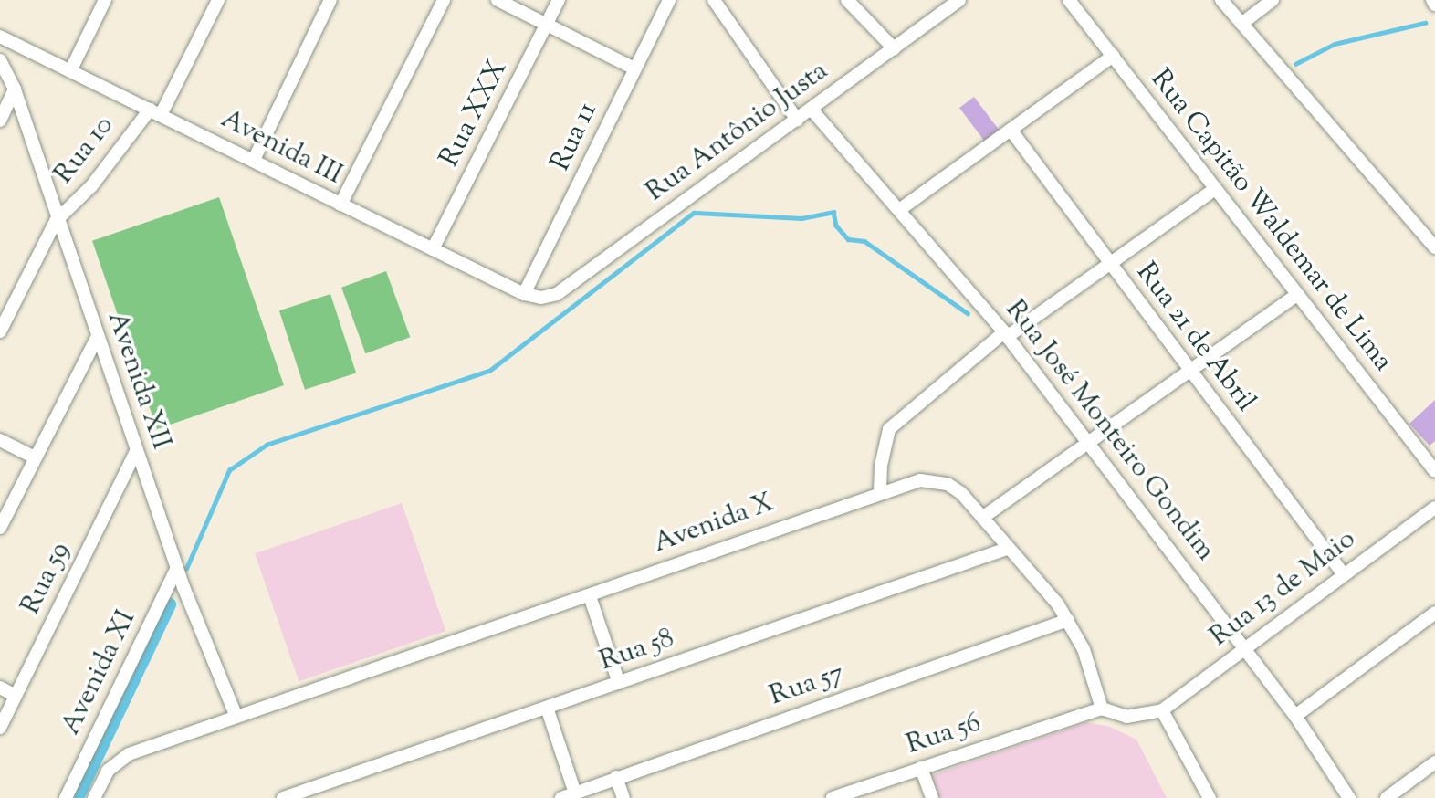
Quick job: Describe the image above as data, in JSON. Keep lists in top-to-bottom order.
{
  "streets": {
    "street": [
      "Rua XXX",
      "Rua Antônio Justa",
      "Rua 11",
      "Avenida III",
      "Rua 10",
      "Rua Capitão Waldemar de Lima",
      "Rua 21 de Abril",
      "Avenida XII",
      "Rua José Monteiro Gondim",
      "Avenida X",
      "Rua 59",
      "Rua 13 de Maio",
      "Rua 58",
      "Avenida XI",
      "Rua 57",
      "Rua 56"
    ]
  },
  "crossings": [
    ["Rua XXX", "Avenida III"],
    ["Rua Antônio Justa", "Avenida III"],
    ["Rua Antônio Justa", "Rua José Monteiro Gondim"],
    ["Rua 11", "Avenida III"],
    ["Avenida III", "Rua 10"],
    ["Rua 10", "Avenida XII"],
    ["Rua 21 de Abril", "Rua 13 de Maio"],
    ["Avenida XII", "Avenida X"],
    ["Avenida XII", "Rua 59"],
    ["Avenida XII", "Avenida XI"],
    ["Rua José Monteiro Gondim", "Rua 13 de Maio"],
    ["Avenida X", "Rua 58"],
    ["Avenida X", "Avenida XI"],
    ["Avenida X", "Rua 57"],
    ["Avenida X", "Rua 56"]
  ]
}
